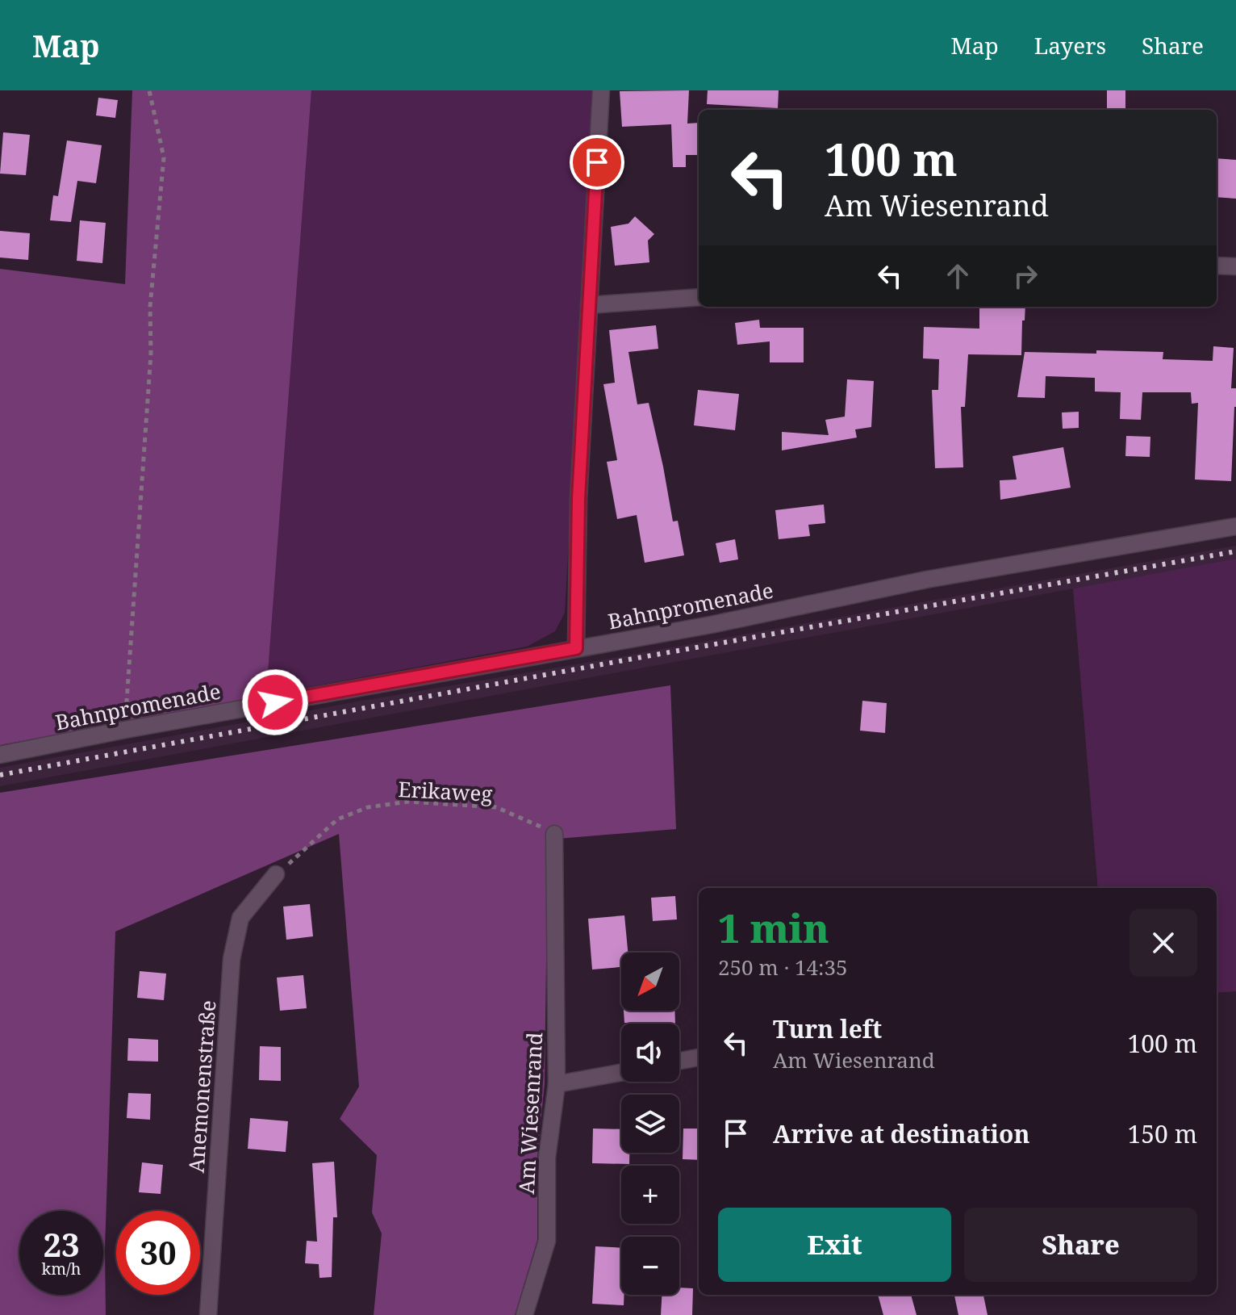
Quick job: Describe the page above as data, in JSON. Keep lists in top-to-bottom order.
{
  "streets": {
    "street": ["Bahnpromenade", "Anemonenstraße", "Am Wiesenrand"],
    "path": ["Erikaweg"]
  },
  "crossings": [
    ["Erikaweg", "Anemonenstraße"],
    ["Erikaweg", "Am Wiesenrand"]
  ],
  "north": "bottom left",
  "page": {
    "header": "Map",
    "nav": ["Map", "Layers", "Share"],
    "turn": ["100 m", "Am Wiesenrand"],
    "heading": ["1 min", "250 m · 14:35"],
    "map_buttons": ["+", "−"],
    "list": [
      {
        "name": "Turn left",
        "note": "Am Wiesenrand",
        "value": "100 m"
      },
      {
        "name": "Arrive at destination",
        "value": "150 m"
      }
    ],
    "buttons": ["Exit", "Share"],
    "speed": "23 km/h",
    "limit": "30"
  }
}
